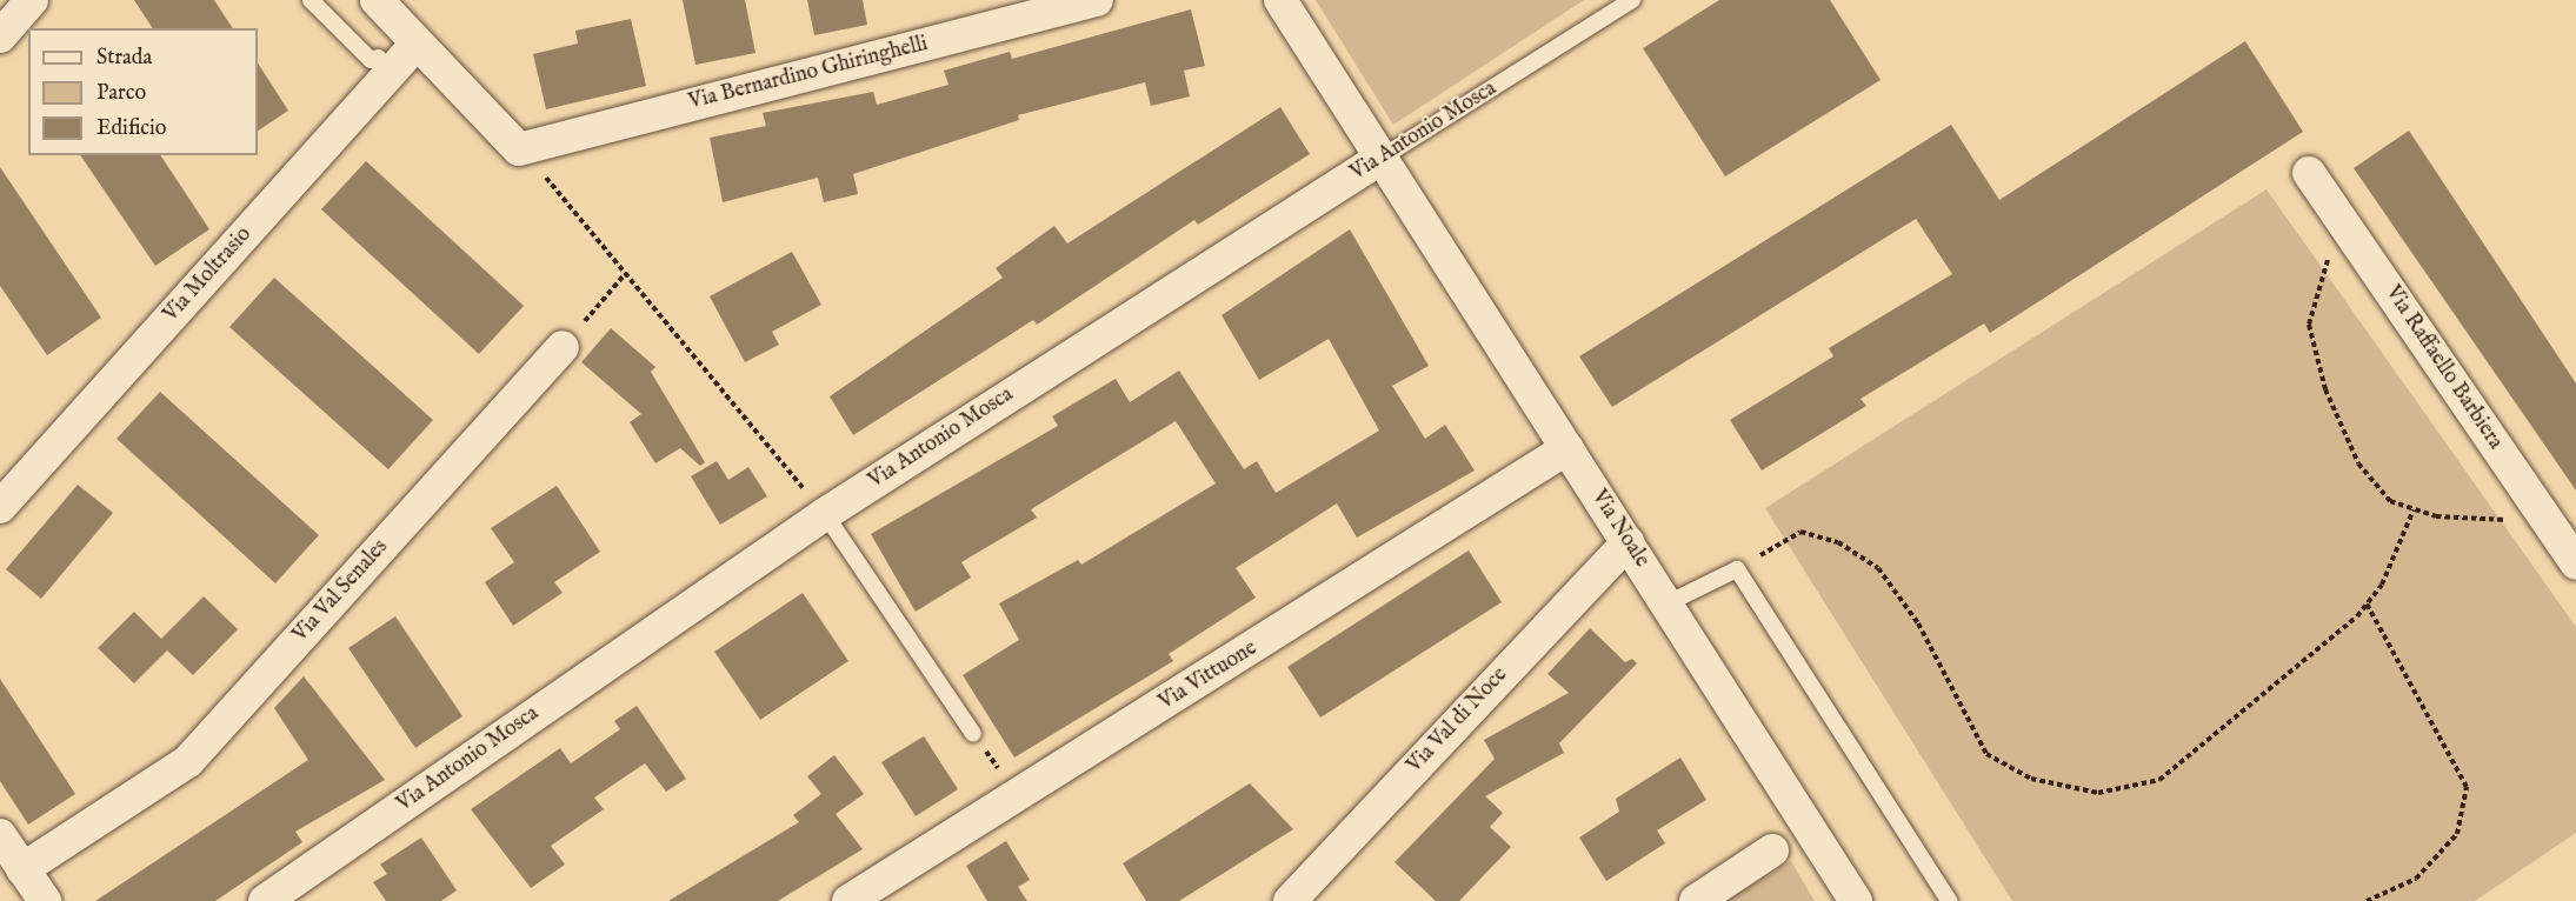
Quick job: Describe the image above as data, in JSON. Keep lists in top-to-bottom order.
{
  "streets": {
    "street": [
      "Via Bernardino Ghiringhelli",
      "Via Antonio Mosca",
      "Via Moltrasio",
      "Via Raffaello Barbiera",
      "Via Noale",
      "Via Val Senales",
      "Via Vittuone",
      "Via Val di Noce"
    ]
  },
  "crossings": [
    ["Via Antonio Mosca", "Via Noale"],
    ["Via Noale", "Via Vittuone"],
    ["Via Noale", "Via Val di Noce"]
  ],
  "legend": ["Strada", "Parco", "Edificio"]
}
